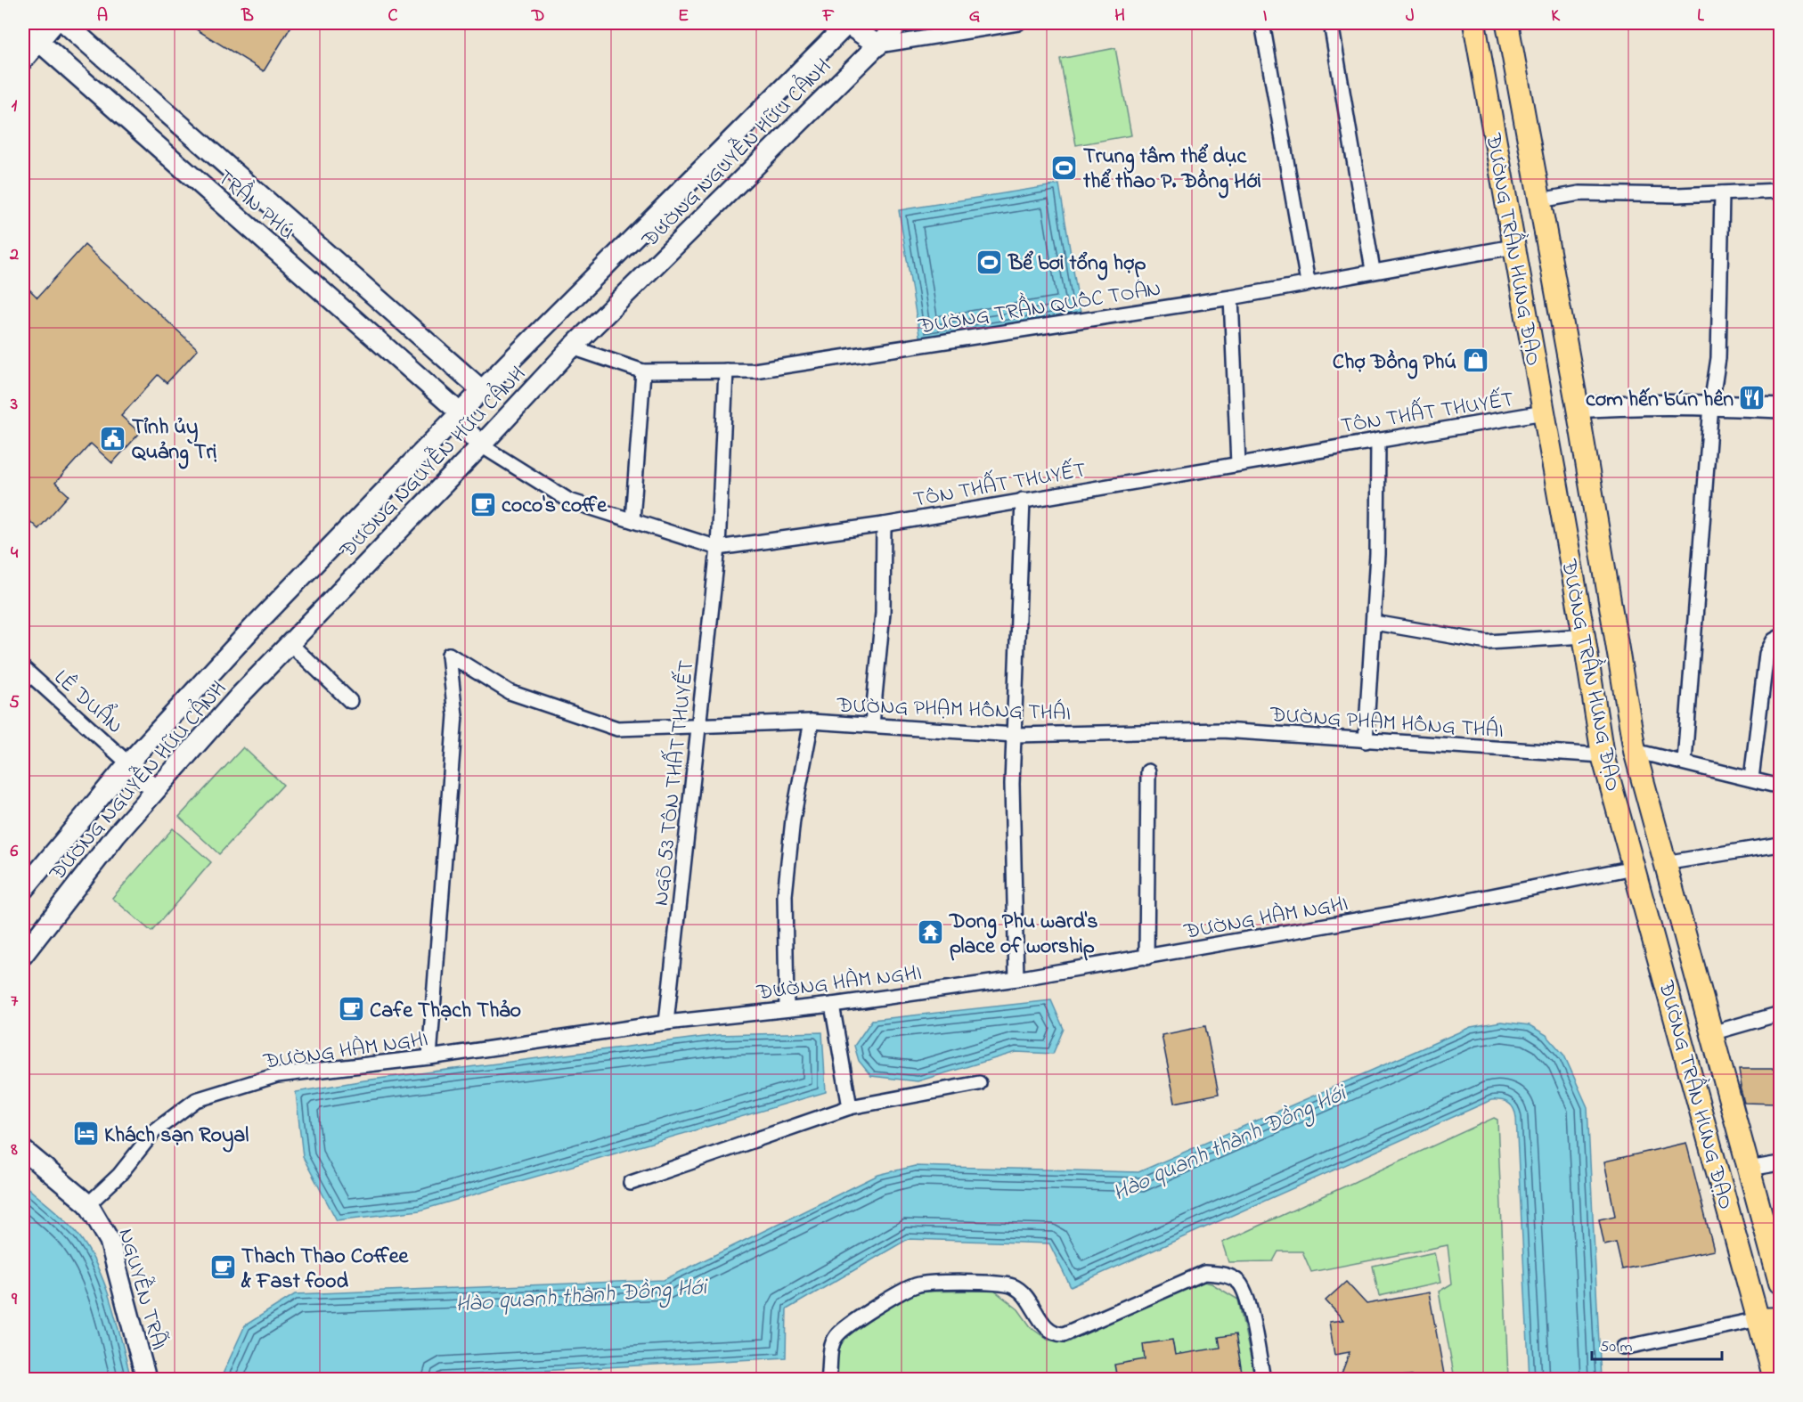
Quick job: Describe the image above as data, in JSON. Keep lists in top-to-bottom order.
{
  "streets": {
    "main road": [
      "ĐƯỜNG NGUYỄN HỮU CẢNH",
      "TRẦN PHÚ",
      "ĐƯỜNG TRẦN HƯNG ĐẠO",
      "NGUYỄN TRÃI"
    ],
    "street": [
      "ĐƯỜNG TRẦN QUỐC TOẢN",
      "TÔN THẤT THUYẾT",
      "LÊ DUẨN",
      "ĐƯỜNG PHẠM HỒNG THÁI",
      "NGÕ 53 TÔN THẤT THUYẾT",
      "ĐƯỜNG HÀM NGHI"
    ]
  },
  "crossings": [
    ["ĐƯỜNG NGUYỄN HỮU CẢNH", "TRẦN PHÚ"],
    ["ĐƯỜNG NGUYỄN HỮU CẢNH", "ĐƯỜNG TRẦN QUỐC TOẢN"],
    ["ĐƯỜNG NGUYỄN HỮU CẢNH", "TÔN THẤT THUYẾT"],
    ["ĐƯỜNG NGUYỄN HỮU CẢNH", "LÊ DUẨN"],
    ["TRẦN PHÚ", "TÔN THẤT THUYẾT"],
    ["ĐƯỜNG TRẦN HƯNG ĐẠO", "ĐƯỜNG TRẦN QUỐC TOẢN"],
    ["ĐƯỜNG TRẦN HƯNG ĐẠO", "TÔN THẤT THUYẾT"],
    ["ĐƯỜNG TRẦN HƯNG ĐẠO", "ĐƯỜNG PHẠM HỒNG THÁI"],
    ["ĐƯỜNG TRẦN HƯNG ĐẠO", "ĐƯỜNG HÀM NGHI"],
    ["ĐƯỜNG TRẦN QUỐC TOẢN", "NGÕ 53 TÔN THẤT THUYẾT"],
    ["TÔN THẤT THUYẾT", "NGÕ 53 TÔN THẤT THUYẾT"],
    ["ĐƯỜNG PHẠM HỒNG THÁI", "NGÕ 53 TÔN THẤT THUYẾT"],
    ["ĐƯỜNG PHẠM HỒNG THÁI", "ĐƯỜNG HÀM NGHI"],
    ["NGÕ 53 TÔN THẤT THUYẾT", "ĐƯỜNG HÀM NGHI"],
    ["ĐƯỜNG HÀM NGHI", "NGUYỄN TRÃI"]
  ],
  "water": ["Hào quanh thành Đồng Hới"],
  "places": {
    "sports": ["Trung tâm thể dục thể thao P. Đồng Hới", "Bể bơi tổng hợp"],
    "shop": ["Chợ Đồng Phú"],
    "restaurant": ["cơm hến bún hên"],
    "public building": ["Tỉnh ủy Quảng Trị"],
    "cafe": ["coco's coffe", "Cafe Thạch Thảo", "Thach Thao Coffee & Fast food"],
    "temple": ["Dong Phu ward's place of worship"],
    "hotel": ["Khách sạn Royal"]
  },
  "scale_bar": "50 m",
  "grid": {
    "columns": [
      "A",
      "B",
      "C",
      "D",
      "E",
      "F",
      "G",
      "H",
      "I",
      "J",
      "K",
      "L"
    ],
    "rows": [
      "1",
      "2",
      "3",
      "4",
      "5",
      "6",
      "7",
      "8",
      "9"
    ]
  }
}
